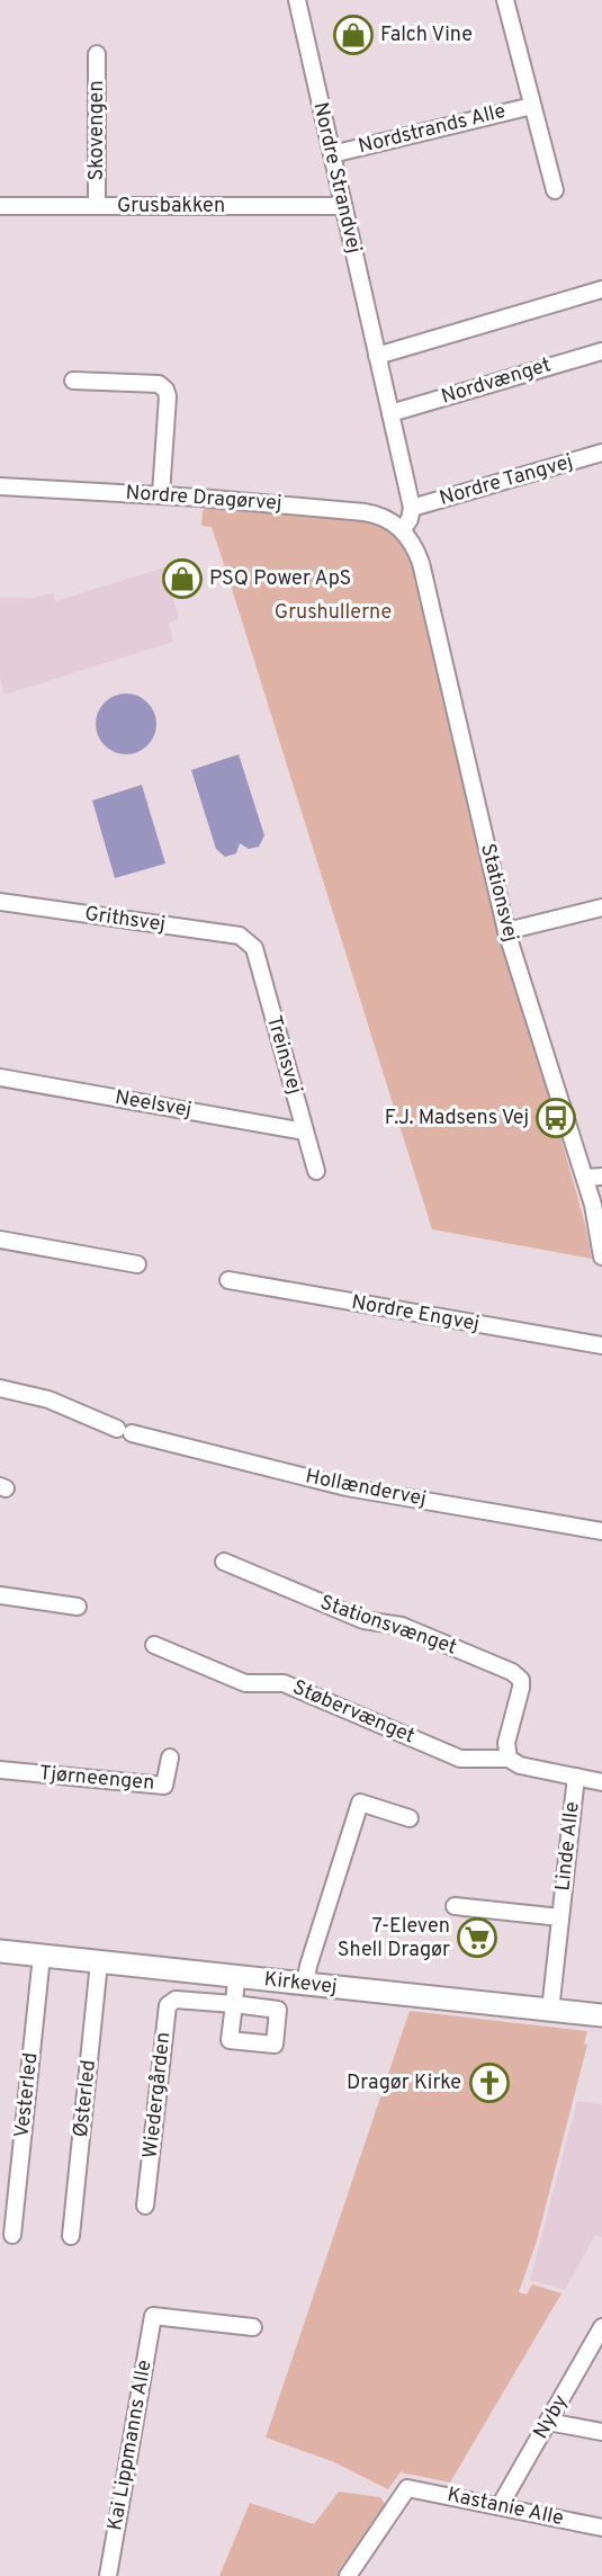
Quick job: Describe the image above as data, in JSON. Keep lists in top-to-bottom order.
{
  "streets": {
    "main road": ["Kirkevej"],
    "street": [
      "Nordstrands Alle",
      "Skovengen",
      "Nordre Strandvej",
      "Grusbakken",
      "Nordvænget",
      "Nordre Tangvej",
      "Nordre Dragørvej",
      "Stationsvej",
      "Grithsvej",
      "Treinsvej",
      "Neelsvej",
      "Nordre Engvej",
      "Hollændervej",
      "Stationsvænget",
      "Støbervænget",
      "Tjørneengen",
      "Linde Alle",
      "Vesterled",
      "Wiedergården",
      "Østerled",
      "Nyby",
      "Kai Lippmanns Alle",
      "Kastanie Alle"
    ]
  },
  "crossings": [
    ["Nordstrands Alle", "Nordre Strandvej"],
    ["Skovengen", "Grusbakken"],
    ["Nordre Strandvej", "Grusbakken"],
    ["Nordre Strandvej", "Nordvænget"],
    ["Nordre Strandvej", "Nordre Tangvej"],
    ["Nordre Dragørvej", "Stationsvej"],
    ["Grithsvej", "Treinsvej"],
    ["Treinsvej", "Neelsvej"],
    ["Stationsvænget", "Støbervænget"],
    ["Støbervænget", "Linde Alle"],
    ["Linde Alle", "Kirkevej"],
    ["Kirkevej", "Vesterled"],
    ["Kirkevej", "Wiedergården"],
    ["Kirkevej", "Østerled"],
    ["Nyby", "Kastanie Alle"]
  ],
  "parks": ["Grushullerne"],
  "places": {
    "shop": ["Falch Vine", "PSQ Power ApS"],
    "bus stop": ["F.J. Madsens Vej"],
    "supermarket": ["7-Eleven Shell Dragør"],
    "church": ["Dragør Kirke"]
  }
}
